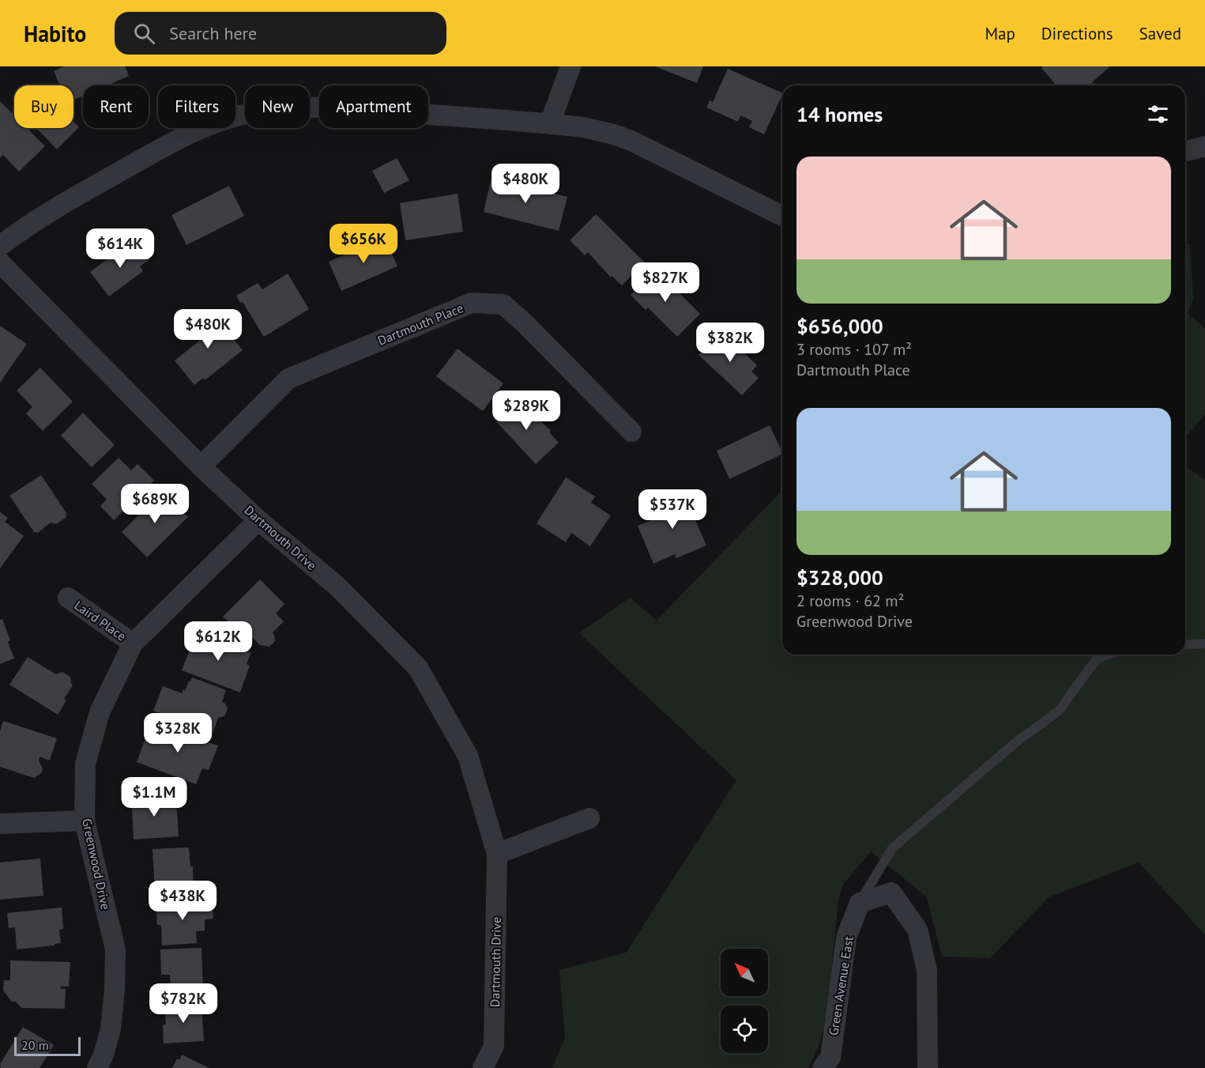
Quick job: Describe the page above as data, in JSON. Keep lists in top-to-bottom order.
{
  "streets": {
    "street": [
      "Dartmouth Place",
      "Dartmouth Drive",
      "Laird Place",
      "Greenwood Drive",
      "Green Avenue East"
    ]
  },
  "crossings": [
    ["Dartmouth Place", "Dartmouth Drive"],
    ["Dartmouth Drive", "Greenwood Drive"],
    ["Laird Place", "Greenwood Drive"]
  ],
  "scale_bar": "20 m",
  "north": "top left",
  "page": {
    "header": "Habito",
    "search": "Search here",
    "nav": ["Map", "Directions", "Saved"],
    "chip": [
      "Buy",
      "Rent",
      "Filters",
      "New",
      "Apartment"
    ],
    "heading": "14 homes",
    "list": [
      {
        "name": "$656,000",
        "note": "3 rooms · 107 m² · Dartmouth Place"
      },
      {
        "name": "$328,000",
        "note": "2 rooms · 62 m² · Greenwood Drive"
      }
    ],
    "price": [
      "$480K",
      "$656K",
      "$614K",
      "$827K",
      "$480K",
      "$382K",
      "$289K",
      "$689K",
      "$537K",
      "$612K",
      "$328K",
      "$1.1M",
      "$438K",
      "$782K"
    ],
    "scale": "20 m"
  }
}
